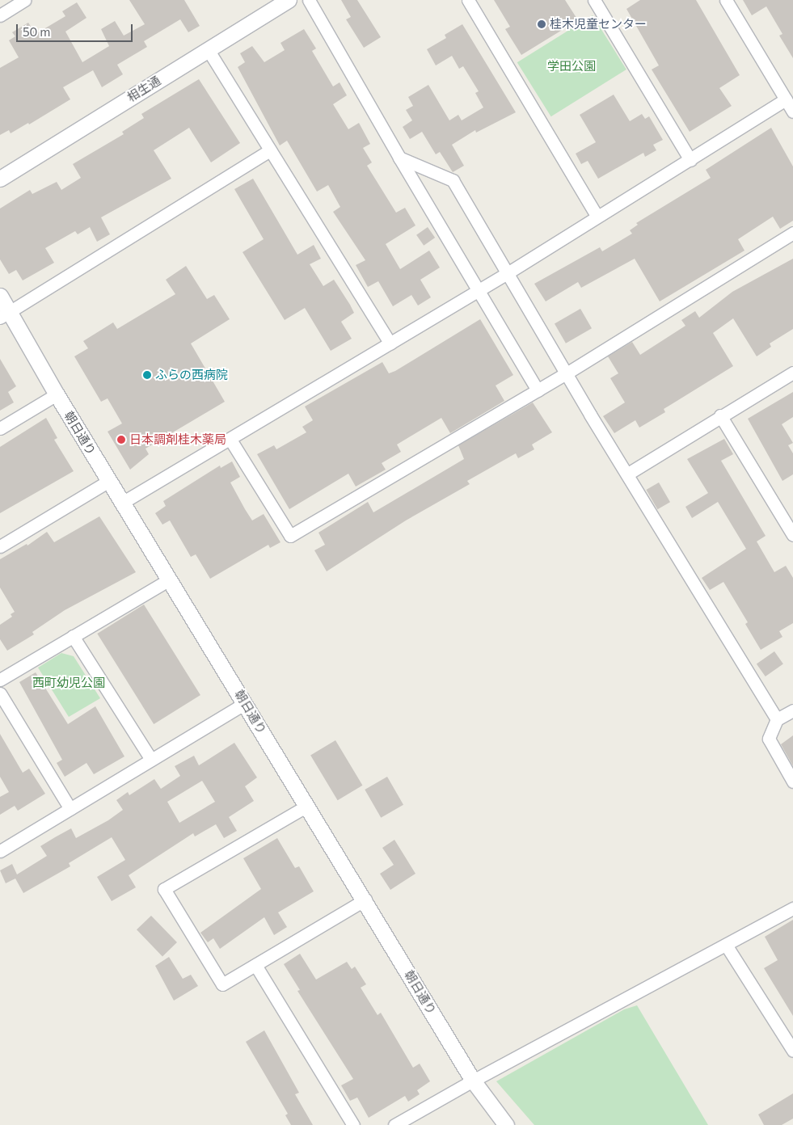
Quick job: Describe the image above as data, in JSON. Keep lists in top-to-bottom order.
{
  "streets": {
    "street": ["相生通", "朝日通り"]
  },
  "parks": ["学田公園", "西町幼児公園"],
  "places": ["桂木児童センター", "ふらの西病院", "日本調剤桂木薬局"],
  "scale_bar": "50 m"
}
